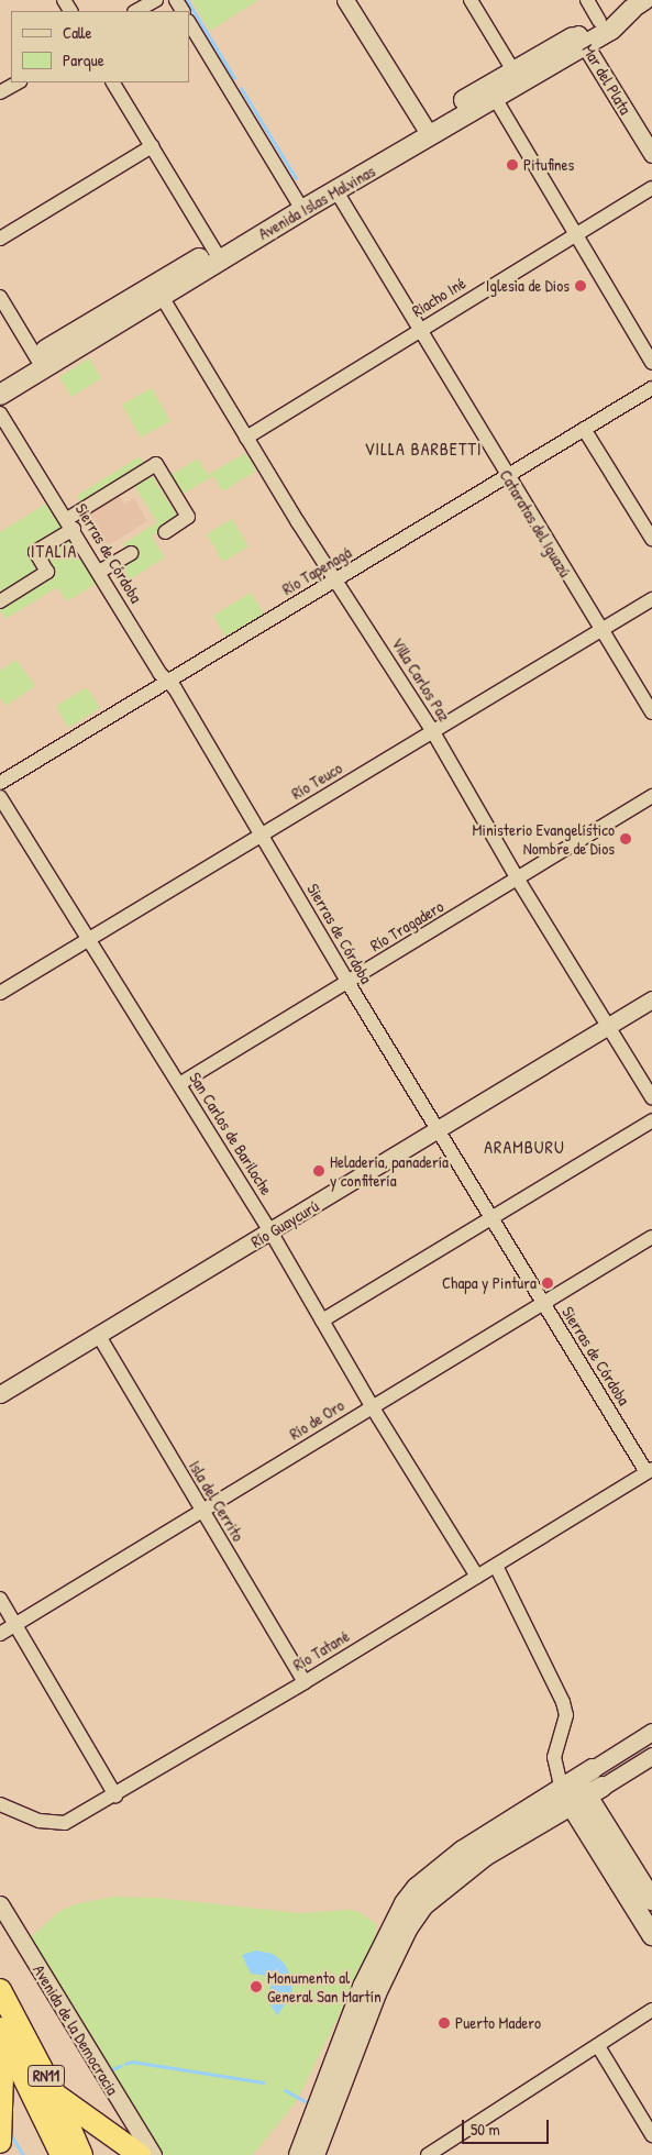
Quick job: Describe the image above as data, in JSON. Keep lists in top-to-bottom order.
{
  "streets": {
    "highway": ["RN11"],
    "main road": ["Avenida Islas Malvinas"],
    "street": [
      "Mar del Plata",
      "Riacho Iné",
      "Cataratas del Iguazú",
      "Sierras de Córdoba",
      "Río Tapenagá",
      "Villa Carlos Paz",
      "Río Teuco",
      "Río Tragadero",
      "San Carlos de Bariloche",
      "Río Guaycurú",
      "Río de Oro",
      "Isla del Cerrito",
      "Río Tatané",
      "Avenida de la Democracia"
    ]
  },
  "crossings": [
    ["Mar del Plata", "Avenida Islas Malvinas"],
    ["Avenida Islas Malvinas", "Cataratas del Iguazú"],
    ["Avenida Islas Malvinas", "Villa Carlos Paz"],
    ["Riacho Iné", "Cataratas del Iguazú"],
    ["Riacho Iné", "Villa Carlos Paz"],
    ["Cataratas del Iguazú", "Río Tapenagá"],
    ["Cataratas del Iguazú", "Río Teuco"],
    ["Sierras de Córdoba", "Río Tapenagá"],
    ["Sierras de Córdoba", "Río Teuco"],
    ["Sierras de Córdoba", "Río Tragadero"],
    ["Sierras de Córdoba", "Río Guaycurú"],
    ["Sierras de Córdoba", "Río de Oro"],
    ["Sierras de Córdoba", "Río Tatané"],
    ["Río Tapenagá", "Villa Carlos Paz"],
    ["Villa Carlos Paz", "Río Teuco"],
    ["Villa Carlos Paz", "Río Tragadero"],
    ["Villa Carlos Paz", "Río Guaycurú"],
    ["Río Teuco", "San Carlos de Bariloche"],
    ["Río Tragadero", "San Carlos de Bariloche"],
    ["San Carlos de Bariloche", "Río Guaycurú"],
    ["San Carlos de Bariloche", "Río de Oro"],
    ["San Carlos de Bariloche", "Río Tatané"],
    ["Río Guaycurú", "Isla del Cerrito"],
    ["Río de Oro", "Isla del Cerrito"],
    ["Isla del Cerrito", "Río Tatané"]
  ],
  "districts": ["VILLA BARBETTI", "ITALIA", "ARAMBURU"],
  "places": [
    "Pitufines",
    "Iglesia de Dios",
    "Ministerio Evangelístico Nombre de Dios",
    "Heladería, panadería y confitería",
    "Chapa y Pintura",
    "Monumento al General San Martín",
    "Puerto Madero"
  ],
  "legend": ["Calle", "Parque"],
  "scale_bar": "50 m"
}
